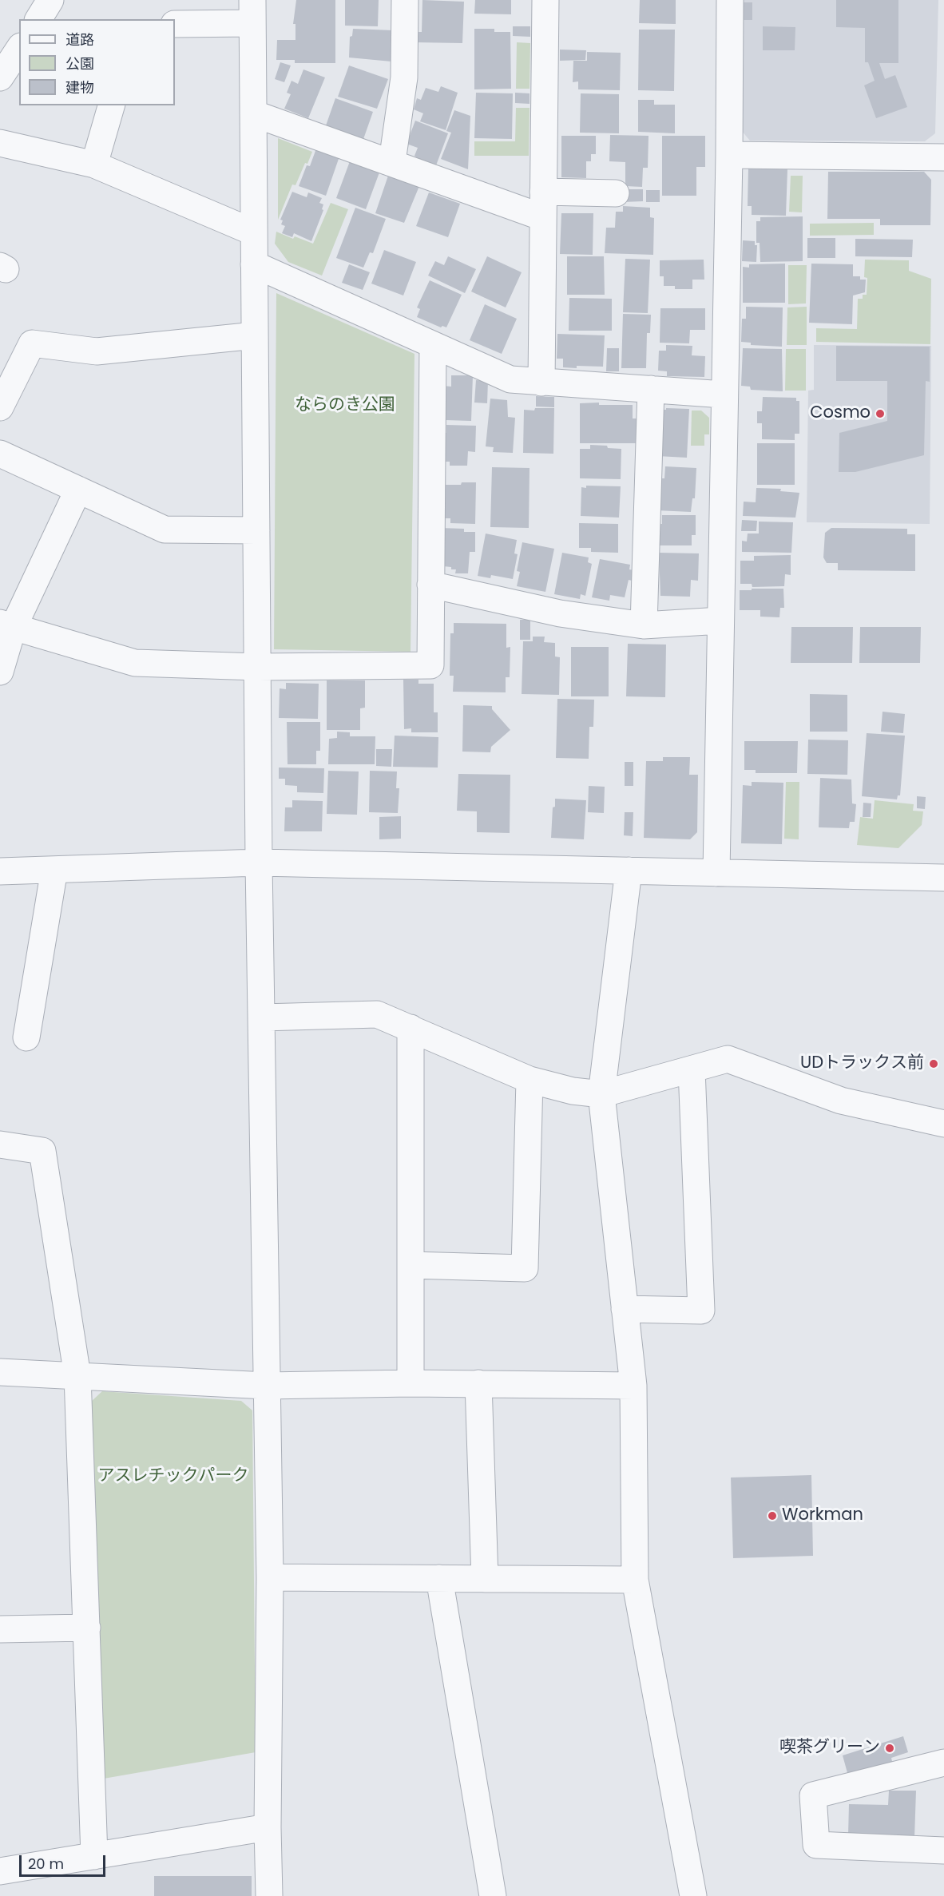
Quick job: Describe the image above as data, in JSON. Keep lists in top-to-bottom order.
{
  "parks": ["ならのき公園", "アスレチックパーク"],
  "places": [
    "Cosmo",
    "UDトラックス前",
    "Workman",
    "喫茶グリーン"
  ],
  "legend": ["道路", "公園", "建物"],
  "scale_bar": "20 m"
}
